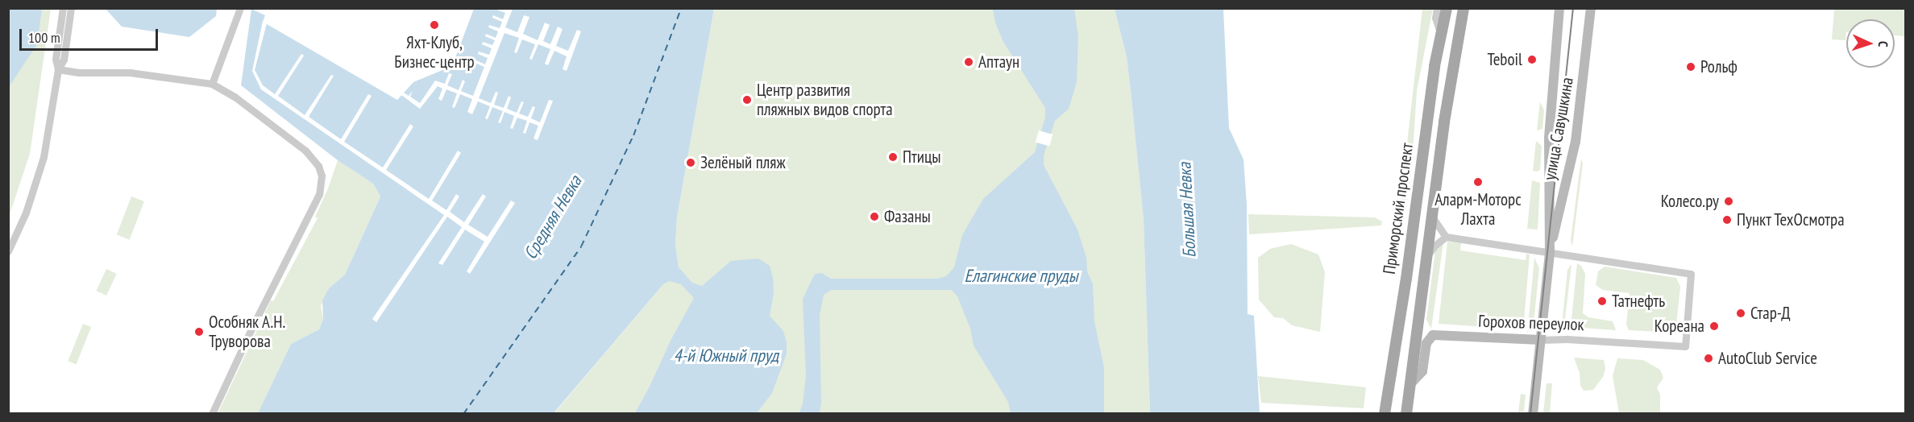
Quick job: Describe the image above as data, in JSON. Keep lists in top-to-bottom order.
{
  "streets": {
    "main road": ["улица Савушкина", "Приморский проспект", "Горохов переулок"]
  },
  "crossings": [
    ["улица Савушкина", "Горохов переулок"],
    ["Приморский проспект", "Горохов переулок"]
  ],
  "water": [
    "Большая Невка",
    "Средняя Невка",
    "Елагинские пруды",
    "4-й Южный пруд"
  ],
  "places": [
    "Яхт-Клуб, Бизнес-центр",
    "Teboil",
    "Аптаун",
    "Рольф",
    "Центр развития пляжных видов спорта",
    "Птицы",
    "Зелёный пляж",
    "Аларм-Моторс Лахта",
    "Колесо.ру",
    "Фазаны",
    "Пункт ТехОсмотра",
    "Татнефть",
    "Стар-Д",
    "Кореана",
    "Особняк А.Н. Труворова",
    "AutoClub Service"
  ],
  "scale_bar": "100 m",
  "north": "right"
}
